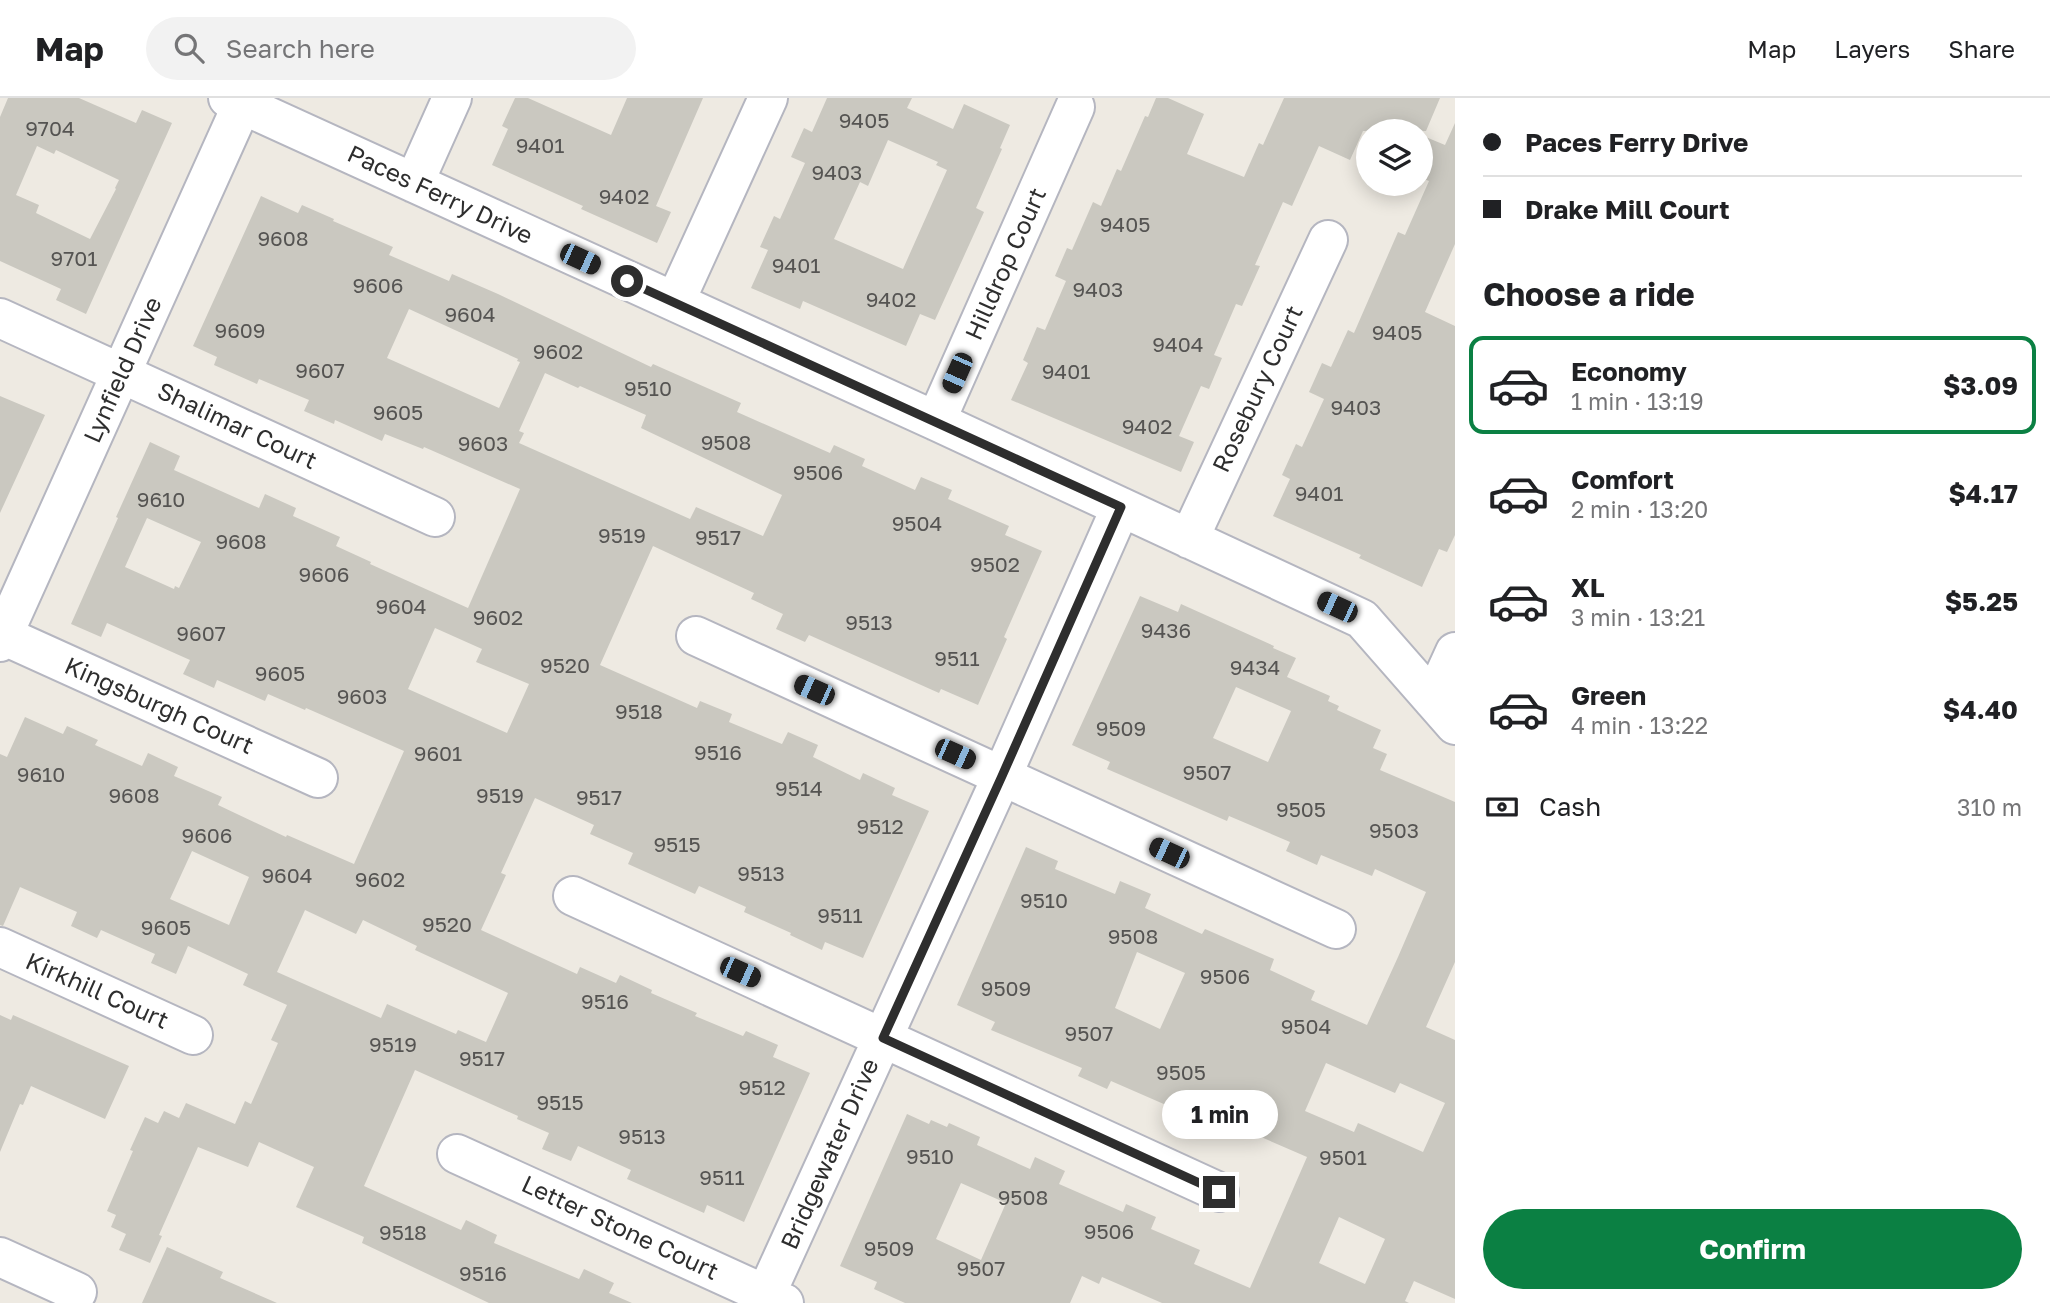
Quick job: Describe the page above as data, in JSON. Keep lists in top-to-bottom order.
{
  "streets": {
    "street": [
      "Paces Ferry Drive",
      "Hilldrop Court",
      "Lynfield Drive",
      "Rosebury Court",
      "Shalimar Court",
      "Kingsburgh Court",
      "Kirkhill Court",
      "Bridgewater Drive",
      "Letter Stone Court"
    ]
  },
  "crossings": [
    ["Paces Ferry Drive", "Hilldrop Court"],
    ["Paces Ferry Drive", "Lynfield Drive"],
    ["Paces Ferry Drive", "Rosebury Court"],
    ["Paces Ferry Drive", "Bridgewater Drive"],
    ["Lynfield Drive", "Shalimar Court"],
    ["Lynfield Drive", "Kingsburgh Court"],
    ["Bridgewater Drive", "Letter Stone Court"]
  ],
  "house_numbers": [
    "9405",
    "9704",
    "9401",
    "9403",
    "9402",
    "9405",
    "9608",
    "9701",
    "9401",
    "9606",
    "9403",
    "9402",
    "9604",
    "9609",
    "9405",
    "9404",
    "9602",
    "9607",
    "9401",
    "9510",
    "9403",
    "9605",
    "9402",
    "9508",
    "9603",
    "9506",
    "9401",
    "9610",
    "9504",
    "9519",
    "9517",
    "9608",
    "9502",
    "9606",
    "9604",
    "9602",
    "9513",
    "9436",
    "9607",
    "9511",
    "9520",
    "9434",
    "9605",
    "9603",
    "9518",
    "9509",
    "9516",
    "9601",
    "9507",
    "9610",
    "9514",
    "9608",
    "9519",
    "9517",
    "9505",
    "9512",
    "9503",
    "9606",
    "9515",
    "9513",
    "9604",
    "9602",
    "9510",
    "9511",
    "9520",
    "9605",
    "9508",
    "9506",
    "9509",
    "9516",
    "9504",
    "9507",
    "9519",
    "9517",
    "9505",
    "9512",
    "9515",
    "9513",
    "9510",
    "9501",
    "9511",
    "9508",
    "9506",
    "9518",
    "9509",
    "9507",
    "9516"
  ],
  "page": {
    "header": "Map",
    "search": "Search here",
    "nav": ["Map", "Layers", "Share"],
    "banner": ["Paces Ferry Drive", "Drake Mill Court"],
    "heading": "Choose a ride",
    "list": [
      {
        "name": "Economy",
        "note": "1 min · 13:19",
        "value": "$3.09"
      },
      {
        "name": "Comfort",
        "note": "2 min · 13:20",
        "value": "$4.17"
      },
      {
        "name": "XL",
        "note": "3 min · 13:21",
        "value": "$5.25"
      },
      {
        "name": "Green",
        "note": "4 min · 13:22",
        "value": "$4.40"
      }
    ],
    "pay": ["Cash", "310 m"],
    "bubble": "1 min",
    "buttons": "Confirm"
  }
}
